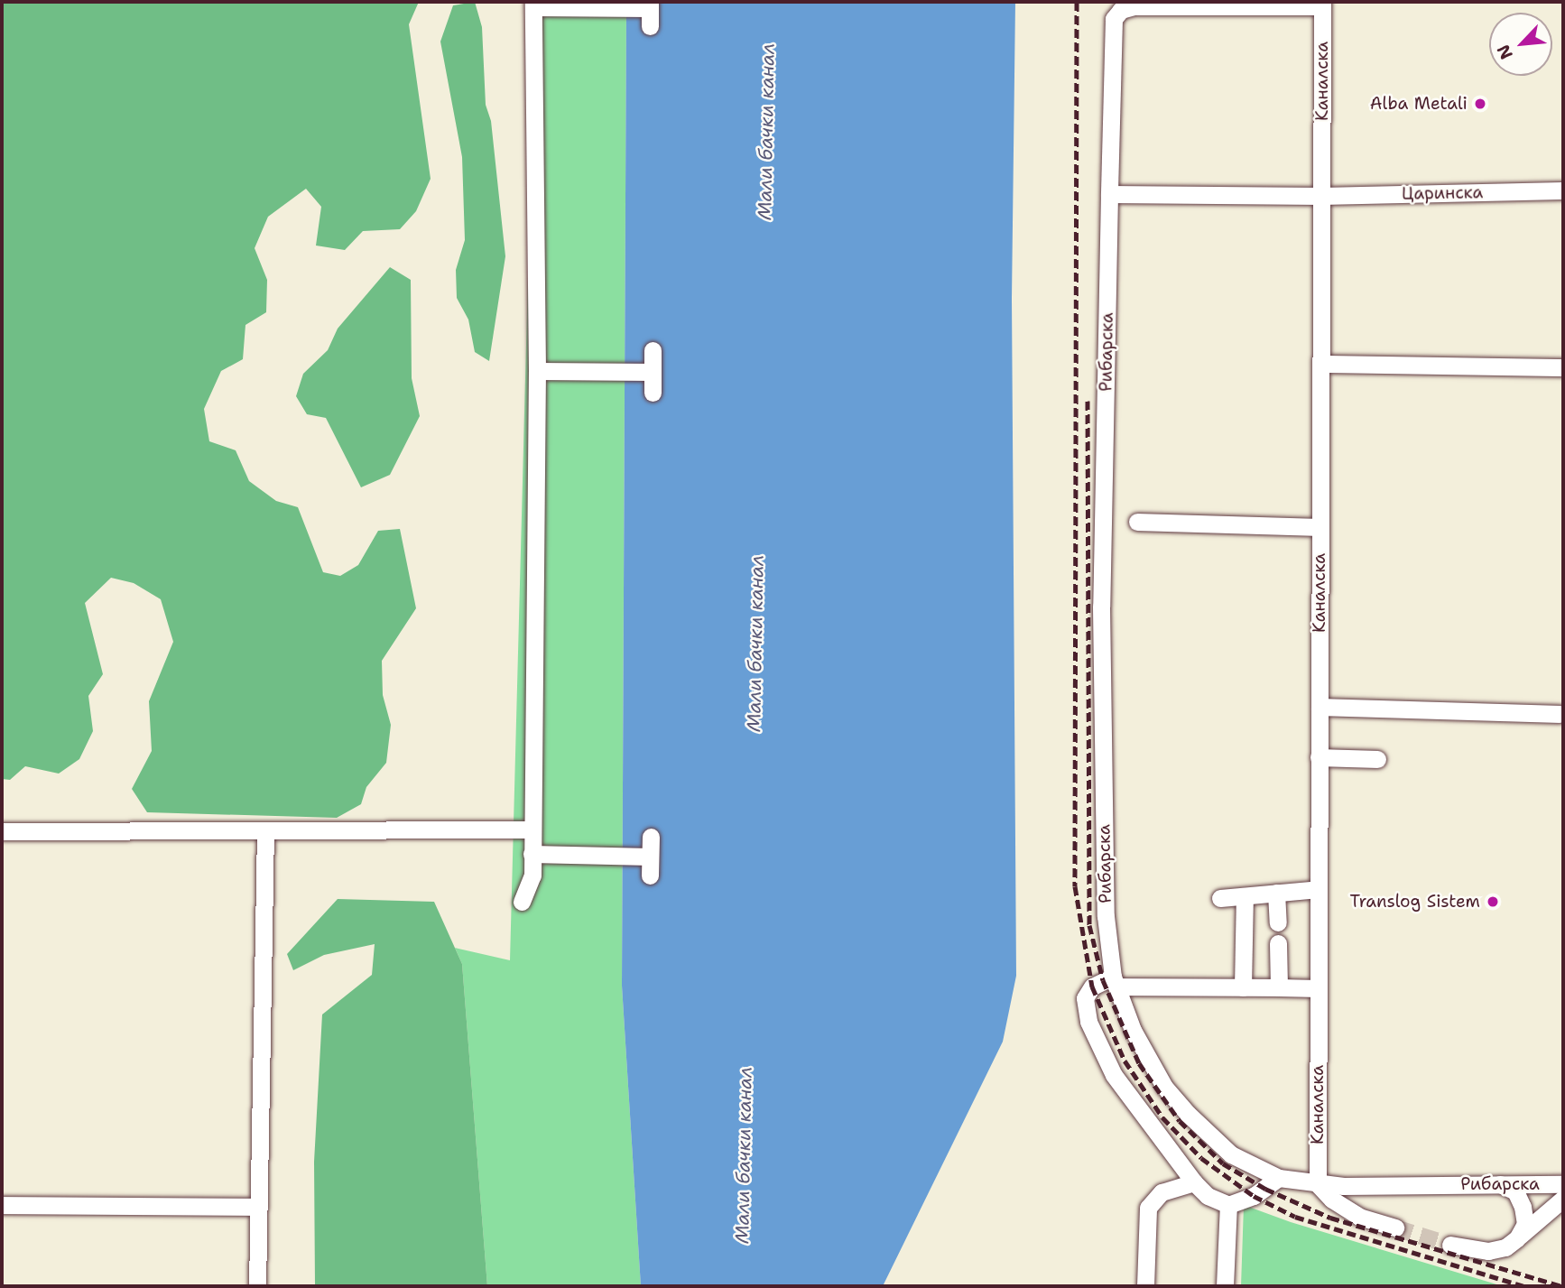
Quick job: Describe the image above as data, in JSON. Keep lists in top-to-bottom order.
{
  "streets": {
    "street": ["Каналска", "Царинска", "Рибарска"]
  },
  "crossings": [
    ["Каналска", "Царинска"],
    ["Каналска", "Рибарска"],
    ["Царинска", "Рибарска"]
  ],
  "water": ["Мали бачки канал"],
  "places": ["Alba Metali", "Translog Sistem"],
  "north": "bottom left"
}
